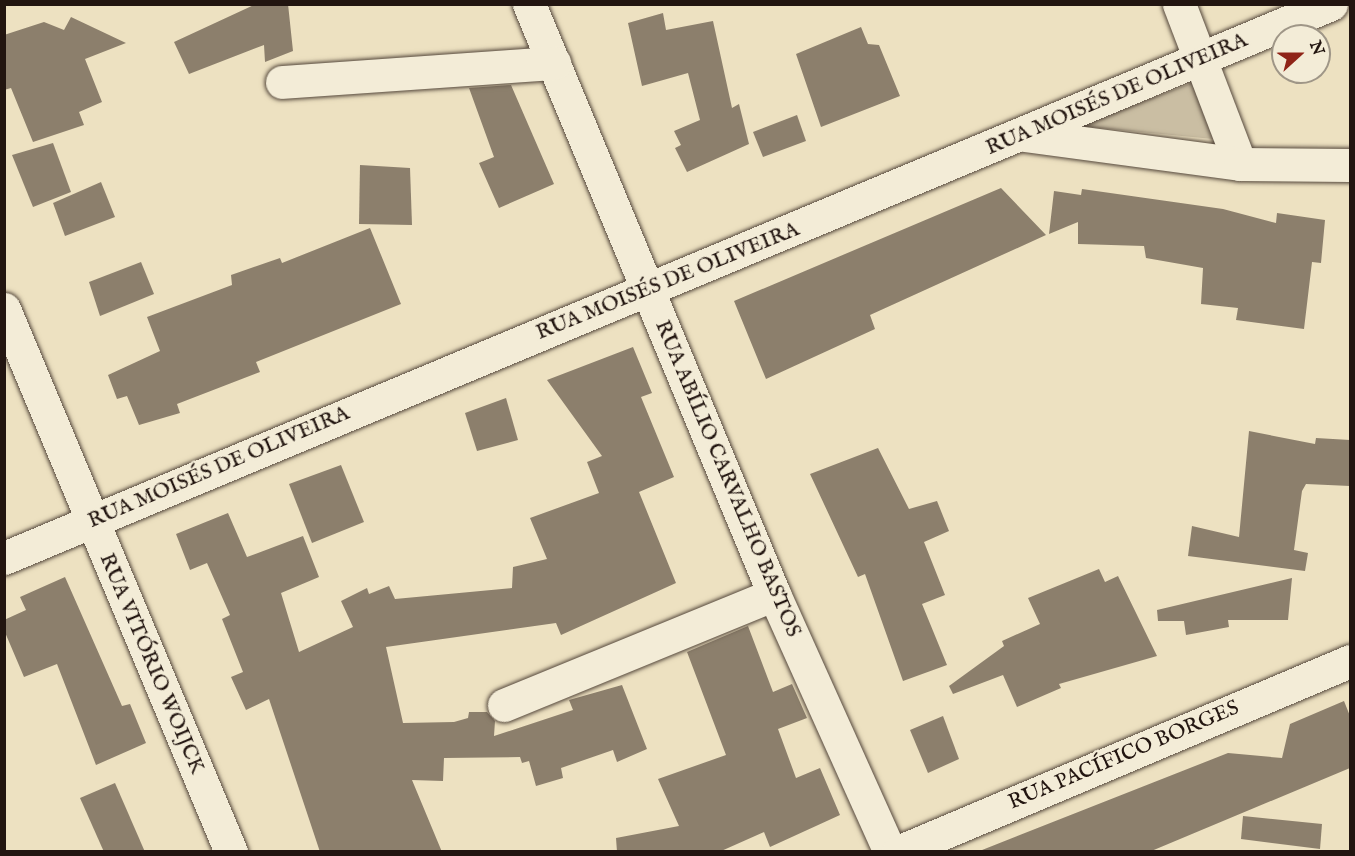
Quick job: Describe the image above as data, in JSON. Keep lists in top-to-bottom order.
{
  "streets": {
    "street": [
      "RUA MOISÉS DE OLIVEIRA",
      "RUA ABÍLIO CARVALHO BASTOS",
      "RUA VITÓRIO WOIJCK",
      "RUA PACÍFICO BORGES"
    ]
  },
  "crossings": [
    ["RUA MOISÉS DE OLIVEIRA", "RUA ABÍLIO CARVALHO BASTOS"],
    ["RUA MOISÉS DE OLIVEIRA", "RUA VITÓRIO WOIJCK"]
  ],
  "north": "right"
}
